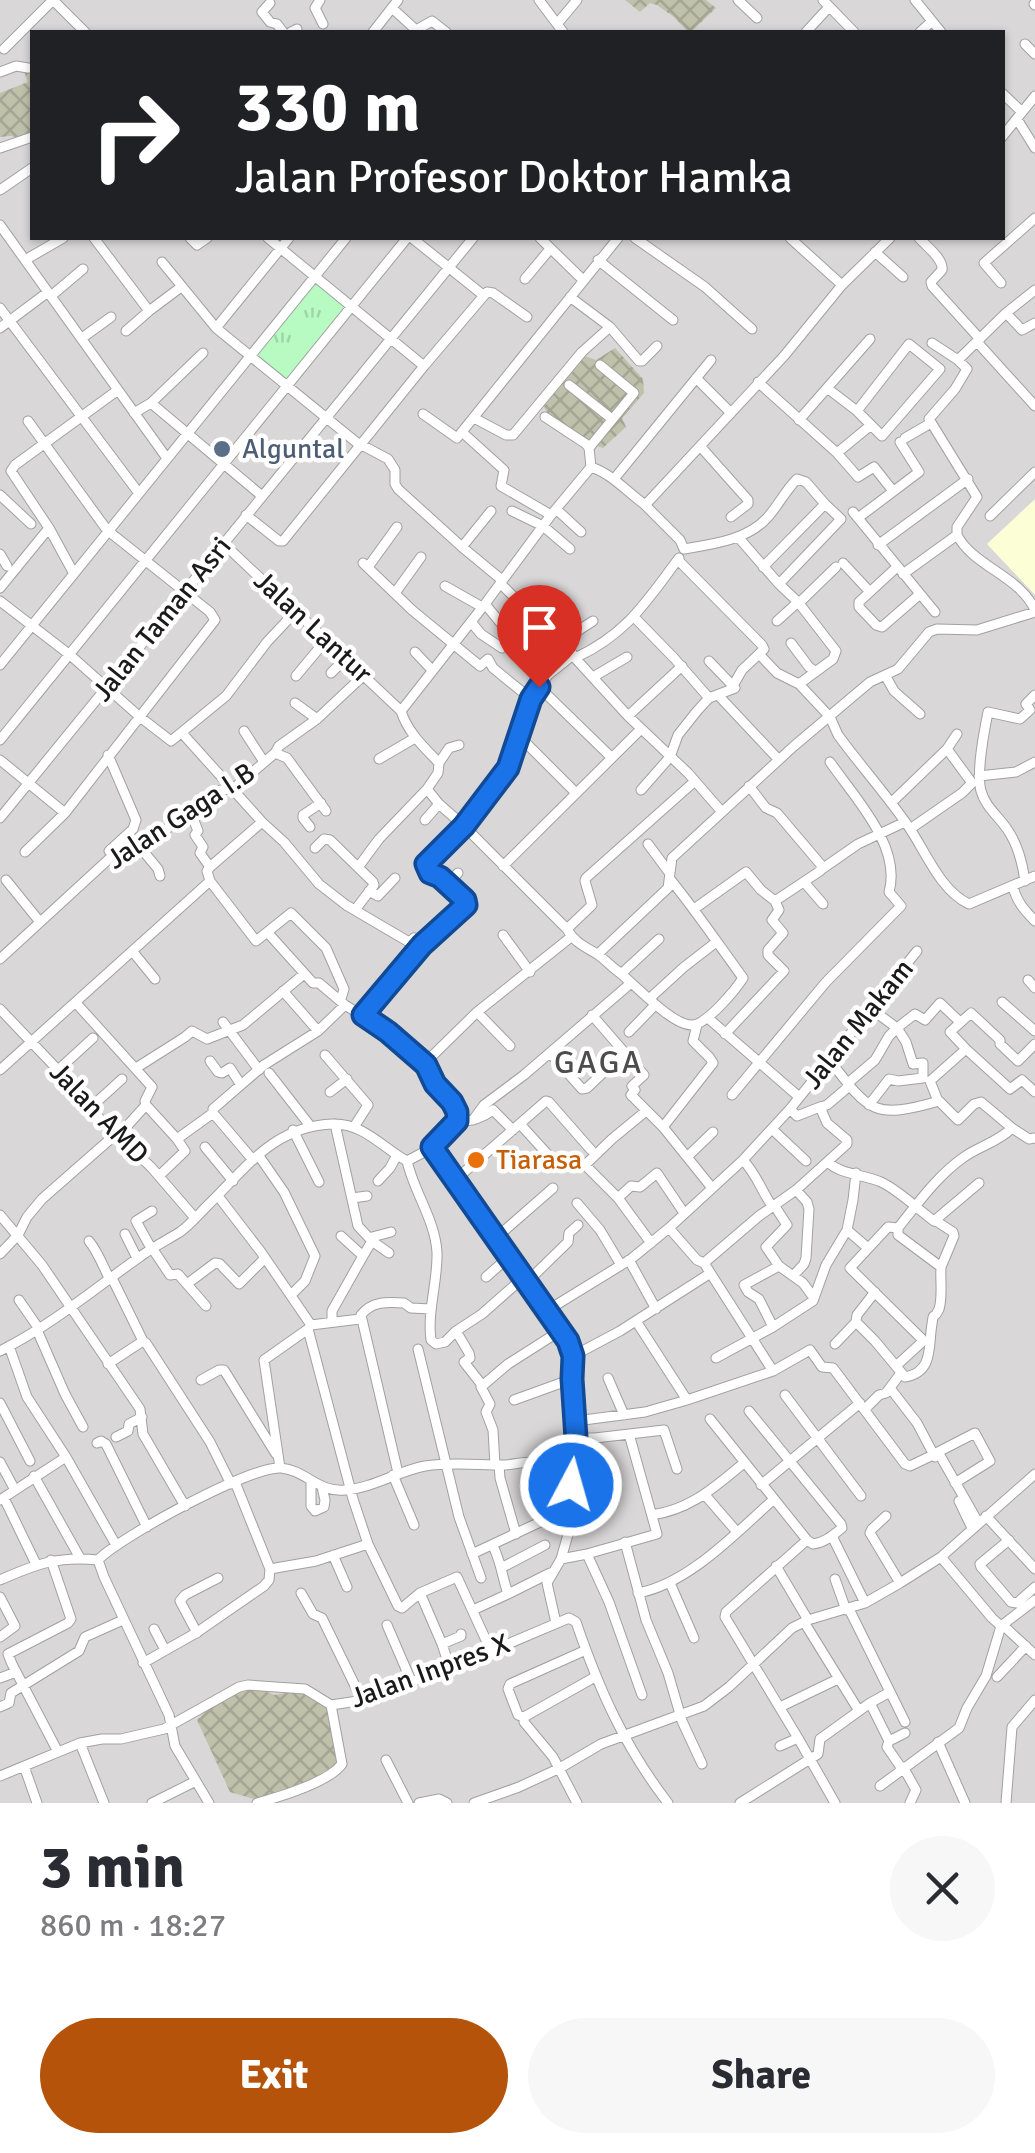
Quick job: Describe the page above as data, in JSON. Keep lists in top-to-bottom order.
{
  "streets": {
    "street": [
      "Jalan Taman Asri",
      "Jalan Lantur",
      "Jalan Gaga I.B",
      "Jalan Makam",
      "Jalan AMD",
      "Jalan Inpres X"
    ]
  },
  "crossings": [
    ["Jalan Taman Asri", "Jalan Lantur"],
    ["Jalan Lantur", "Jalan Gaga I.B"]
  ],
  "districts": ["GAGA"],
  "places": ["Alguntal", "Tiarasa"],
  "page": {
    "turn": ["330 m", "Jalan Profesor Doktor Hamka"],
    "heading": ["3 min", "860 m · 18:27"],
    "buttons": ["Exit", "Share"]
  }
}
